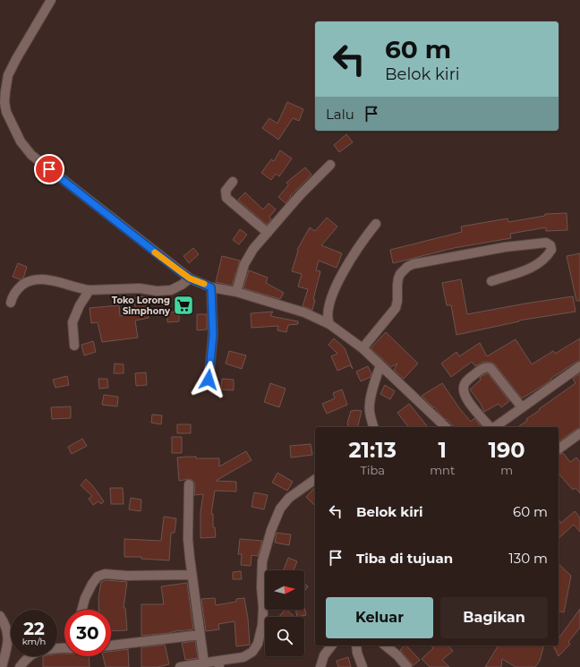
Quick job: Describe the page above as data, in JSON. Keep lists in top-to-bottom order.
{
  "places": {
    "supermarket": ["Toko Lorong Simphony"]
  },
  "north": "right",
  "page": {
    "turn": ["60 m", "Belok kiri"],
    "then": "Lalu",
    "eta": [
      "21:13",
      "Tiba",
      "1",
      "mnt",
      "190",
      "m"
    ],
    "list": [
      {
        "name": "Belok kiri",
        "value": "60 m"
      },
      {
        "name": "Tiba di tujuan",
        "value": "130 m"
      }
    ],
    "buttons": ["Keluar", "Bagikan"],
    "speed": "22 km/h",
    "limit": "30"
  }
}
